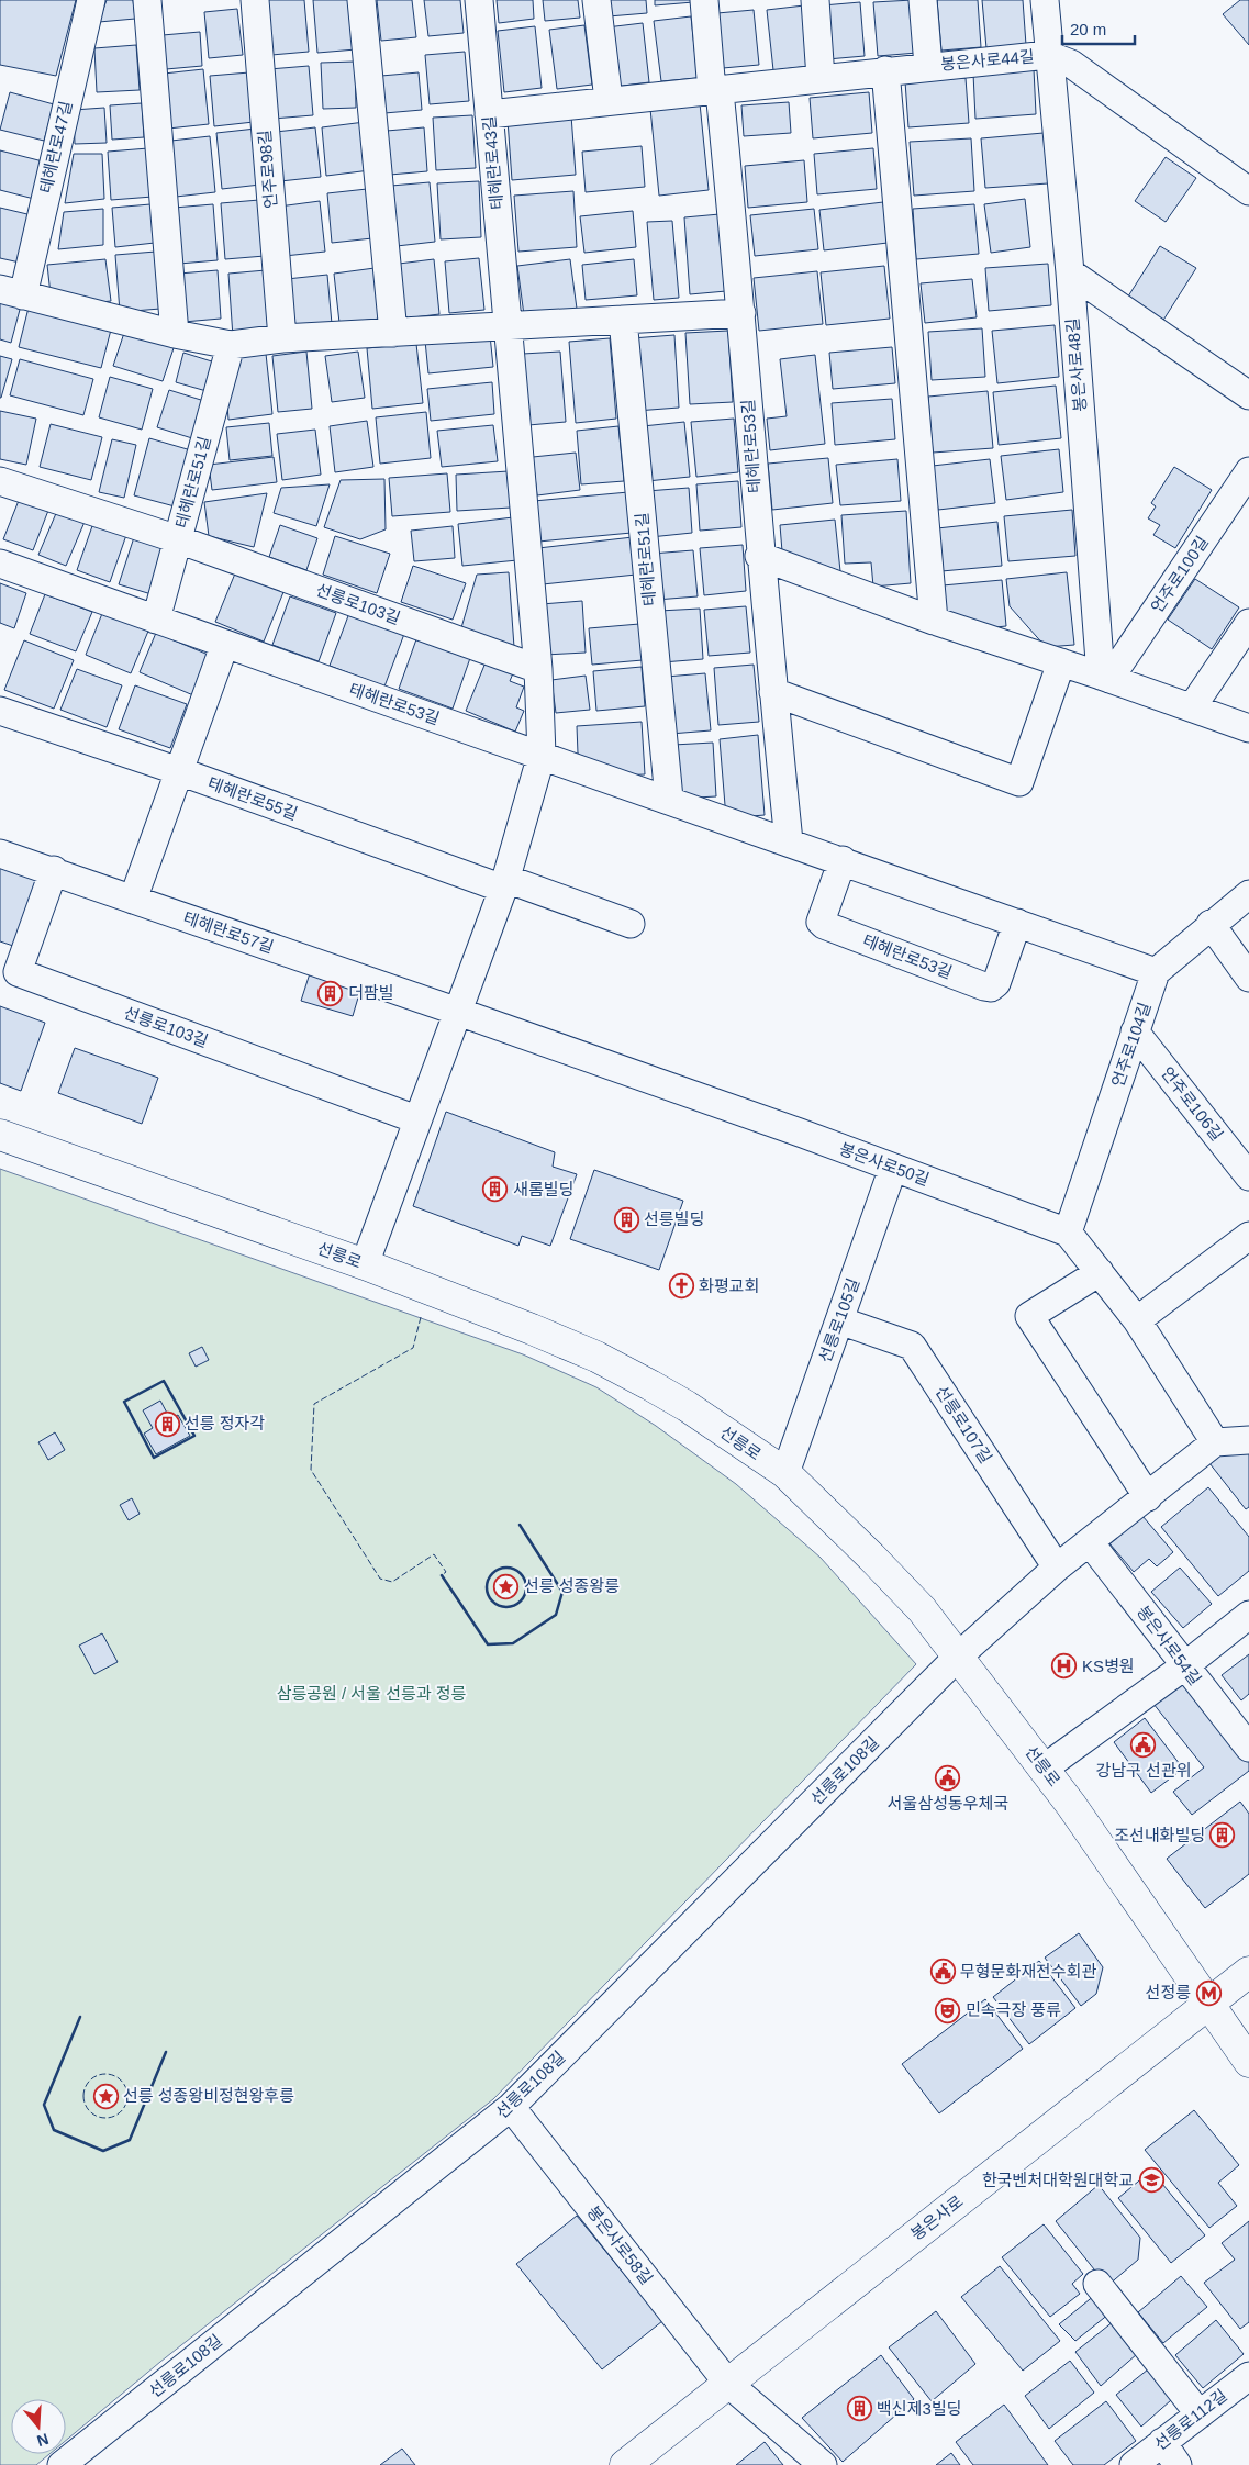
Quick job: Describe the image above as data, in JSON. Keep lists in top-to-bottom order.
{
  "streets": {
    "main road": ["선릉로", "봉은사로"],
    "street": [
      "봉은사로44길",
      "테헤란로47길",
      "테헤란로43길",
      "언주로98길",
      "봉은사로48길",
      "테헤란로53길",
      "테헤란로51길",
      "언주로100길",
      "선릉로103길",
      "테헤란로55길",
      "테헤란로57길",
      "언주로104길",
      "언주로106길",
      "봉은사로50길",
      "선릉로105길",
      "선릉로107길",
      "봉은사로54길",
      "선릉로108길",
      "봉은사로58길",
      "선릉로112길"
    ]
  },
  "crossings": [
    ["봉은사로44길", "테헤란로43길"],
    ["봉은사로44길", "봉은사로48길"],
    ["봉은사로48길", "언주로100길"],
    ["테헤란로53길", "테헤란로51길"],
    ["테헤란로53길", "언주로104길"],
    ["테헤란로51길", "선릉로103길"],
    ["선릉로103길", "테헤란로57길"],
    ["테헤란로57길", "봉은사로50길"],
    ["언주로104길", "언주로106길"],
    ["언주로104길", "봉은사로50길"],
    ["봉은사로50길", "선릉로105길"],
    ["선릉로", "선릉로105길"],
    ["선릉로", "선릉로108길"],
    ["선릉로", "봉은사로"],
    ["선릉로105길", "선릉로107길"],
    ["선릉로108길", "봉은사로58길"],
    ["봉은사로", "봉은사로58길"]
  ],
  "parks": ["삼릉공원 / 서울 선릉과 정릉"],
  "places": {
    "building": [
      "더팜빌",
      "새롬빌딩",
      "선릉빌딩",
      "선릉 정자각",
      "조선내화빌딩",
      "백신제3빌딩"
    ],
    "church": ["화평교회"],
    "place": ["선릉 성종왕릉", "선릉 성종왕비정현왕후릉"],
    "hospital": ["KS병원"],
    "public building": ["강남구 선관위", "서울삼성동우체국", "무형문화재전수회관"],
    "metro station": ["선정릉"],
    "theatre": ["민속극장 풍류"],
    "school or university": ["한국벤처대학원대학교"]
  },
  "scale_bar": "20 m",
  "north": "bottom"
}
